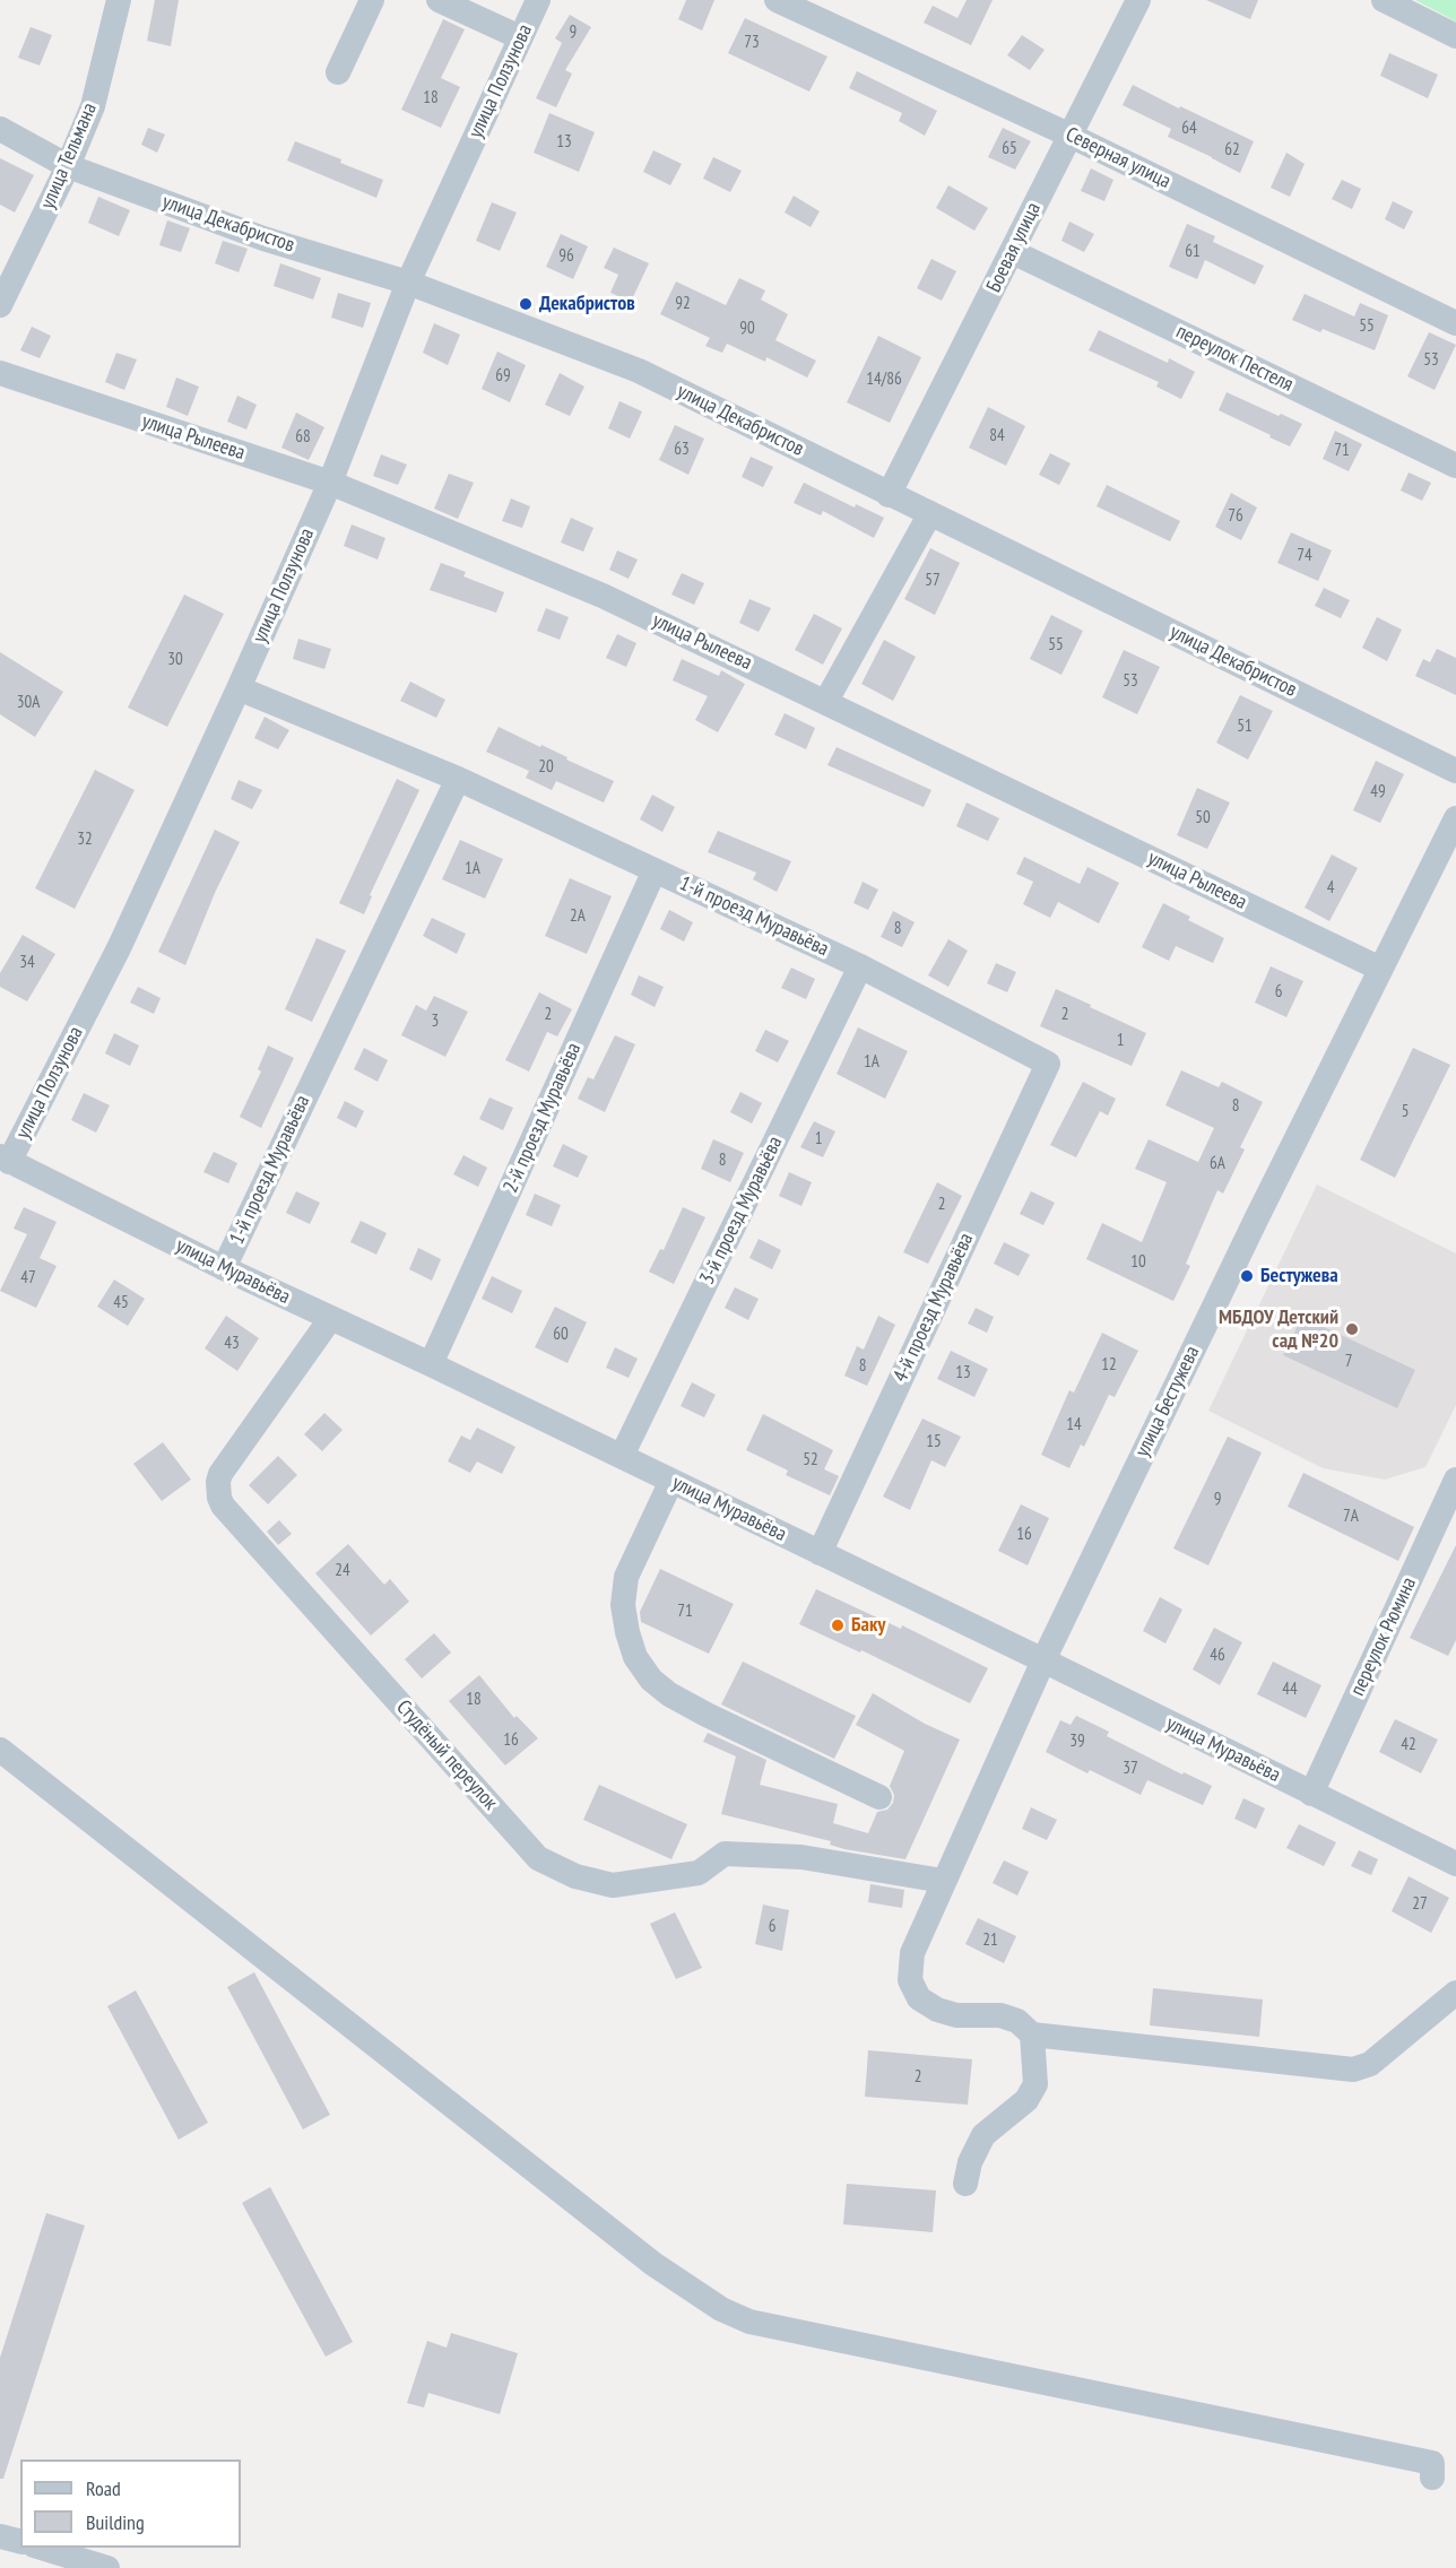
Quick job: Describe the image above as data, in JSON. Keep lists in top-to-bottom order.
{
  "streets": {
    "street": [
      "улица Ползунова",
      "улица Тельмана",
      "Северная улица",
      "улица Декабристов",
      "Боевая улица",
      "переулок Пестеля",
      "улица Рылеева",
      "1-й проезд Муравьёва",
      "2-й проезд Муравьёва",
      "3-й проезд Муравьёва",
      "улица Муравьёва",
      "4-й проезд Муравьёва",
      "улица Бестужева",
      "переулок Рюмина",
      "Студёный переулок"
    ]
  },
  "crossings": [
    ["улица Ползунова", "улица Декабристов"],
    ["улица Ползунова", "улица Рылеева"],
    ["улица Ползунова", "1-й проезд Муравьёва"],
    ["улица Ползунова", "улица Муравьёва"],
    ["улица Тельмана", "улица Декабристов"],
    ["Северная улица", "Боевая улица"],
    ["улица Декабристов", "Боевая улица"],
    ["Боевая улица", "переулок Пестеля"],
    ["улица Рылеева", "улица Бестужева"],
    ["1-й проезд Муравьёва", "2-й проезд Муравьёва"],
    ["1-й проезд Муравьёва", "3-й проезд Муравьёва"],
    ["1-й проезд Муравьёва", "улица Муравьёва"],
    ["1-й проезд Муравьёва", "4-й проезд Муравьёва"],
    ["2-й проезд Муравьёва", "улица Муравьёва"],
    ["3-й проезд Муравьёва", "улица Муравьёва"],
    ["улица Муравьёва", "4-й проезд Муравьёва"],
    ["улица Муравьёва", "улица Бестужева"],
    ["улица Муравьёва", "переулок Рюмина"],
    ["улица Муравьёва", "Студёный переулок"],
    ["улица Бестужева", "Студёный переулок"]
  ],
  "places": [
    "Декабристов",
    "Бестужева",
    "МБДОУ Детский сад №20",
    "Баку"
  ],
  "house_numbers": [
    "9",
    "73",
    "18",
    "64",
    "13",
    "65",
    "62",
    "61",
    "96",
    "92",
    "55",
    "90",
    "53",
    "69",
    "14/86",
    "84",
    "68",
    "63",
    "71",
    "76",
    "74",
    "57",
    "55",
    "30",
    "53",
    "30А",
    "51",
    "20",
    "49",
    "50",
    "32",
    "1А",
    "4",
    "2А",
    "8",
    "34",
    "6",
    "2",
    "2",
    "3",
    "1",
    "1А",
    "8",
    "5",
    "1",
    "8",
    "6А",
    "2",
    "10",
    "47",
    "45",
    "60",
    "43",
    "7",
    "12",
    "8",
    "13",
    "14",
    "15",
    "52",
    "9",
    "7А",
    "16",
    "24",
    "71",
    "46",
    "44",
    "18",
    "16",
    "39",
    "42",
    "37",
    "27",
    "6",
    "21",
    "2"
  ],
  "legend": ["Road", "Building"]
}
